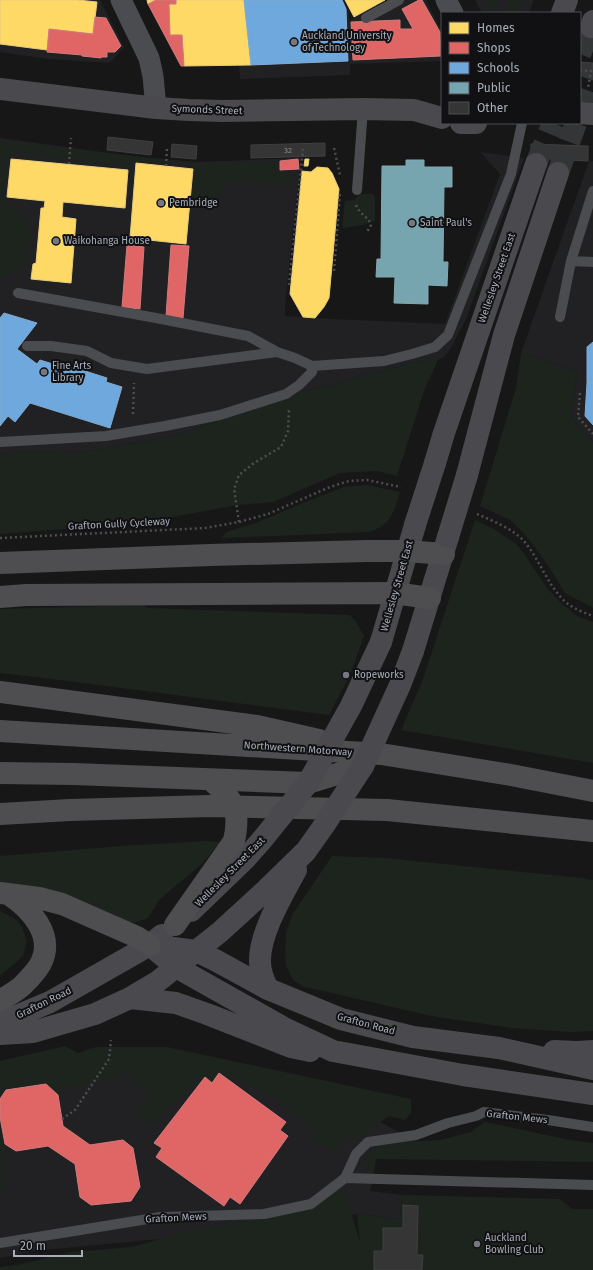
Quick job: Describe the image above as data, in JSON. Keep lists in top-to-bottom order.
{
  "streets": {
    "highway": ["Northwestern Motorway"],
    "main road": ["Symonds Street", "Wellesley Street East", "Grafton Road"],
    "lane": ["Grafton Mews"],
    "path": ["Grafton Gully Cycleway"]
  },
  "crossings": [
    ["Wellesley Street East", "Grafton Road"]
  ],
  "places": [
    "Auckland University of Technology",
    "Pembridge",
    "Saint Paul's",
    "Waikohanga House",
    "Fine Arts Library",
    "Ropeworks",
    "Auckland Bowling Club"
  ],
  "house_numbers": ["32"],
  "legend": [
    "Homes",
    "Shops",
    "Schools",
    "Public",
    "Other"
  ],
  "scale_bar": "20 m"
}
